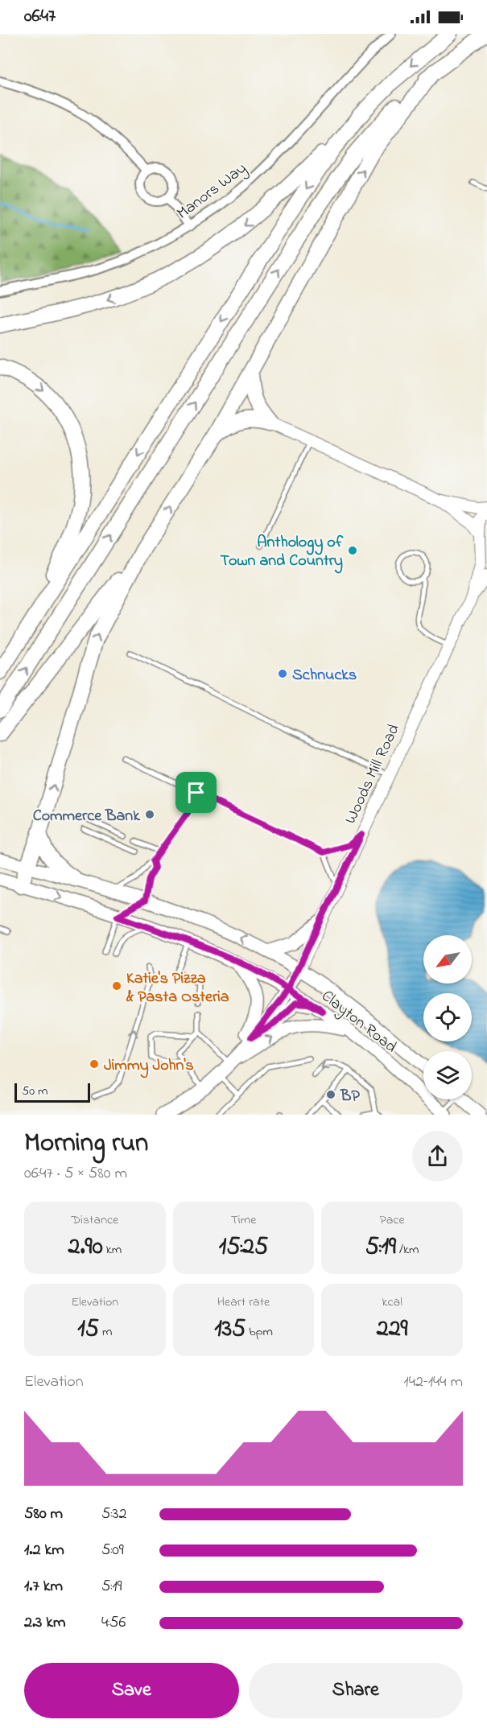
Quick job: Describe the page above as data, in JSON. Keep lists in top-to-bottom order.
{
  "streets": {
    "main road": ["Woods Mill Road", "Clayton Road"],
    "street": ["Manors Way"]
  },
  "crossings": [
    ["Woods Mill Road", "Clayton Road"]
  ],
  "places": [
    "Anthology of Town and Country",
    "Schnucks",
    "Commerce Bank",
    "Katie's Pizza & Pasta Osteria",
    "Jimmy John's",
    "BP"
  ],
  "scale_bar": "50 m",
  "north": "bottom left",
  "page": {
    "status": "06:47",
    "scale": "50 m",
    "heading": ["Morning run", "06:47 · 5 × 580 m"],
    "stats": [
      ["Distance", "2.90 km"],
      ["Time", "15:25"],
      ["Pace", "5:19 /km"],
      ["Elevation", "15 m"],
      ["Heart rate", "135 bpm"],
      ["kcal", "229"]
    ],
    "chart": ["Elevation", "142–144 m"],
    "list": [
      {
        "name": "580 m",
        "note": "5:32"
      },
      {
        "name": "1.2 km",
        "note": "5:09"
      },
      {
        "name": "1.7 km",
        "note": "5:19"
      },
      {
        "name": "2.3 km",
        "note": "4:56"
      }
    ],
    "buttons": ["Save", "Share"]
  }
}
